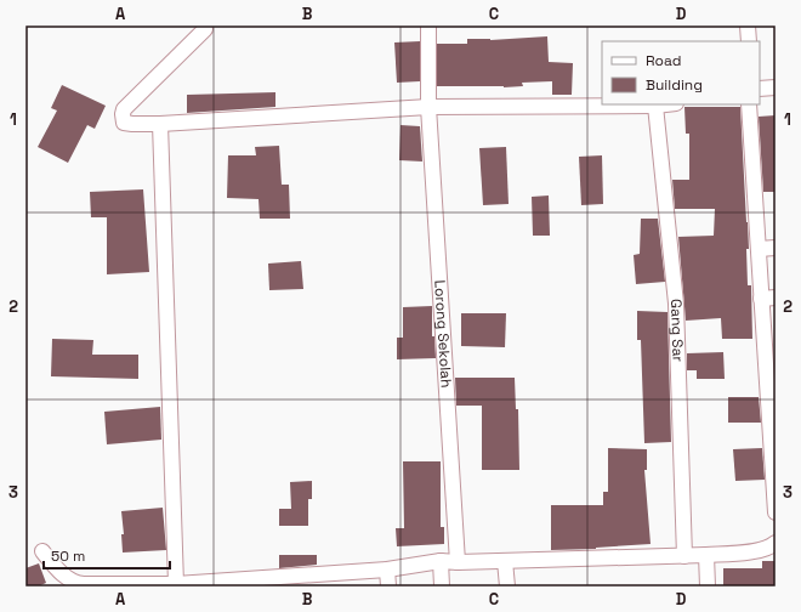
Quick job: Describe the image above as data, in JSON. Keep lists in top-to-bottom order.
{
  "streets": {
    "street": ["Gang Sar", "Lorong Sekolah"]
  },
  "legend": ["Road", "Building"],
  "scale_bar": "50 m",
  "grid": {
    "columns": [
      "A",
      "B",
      "C",
      "D"
    ],
    "rows": ["1", "2", "3"]
  }
}
